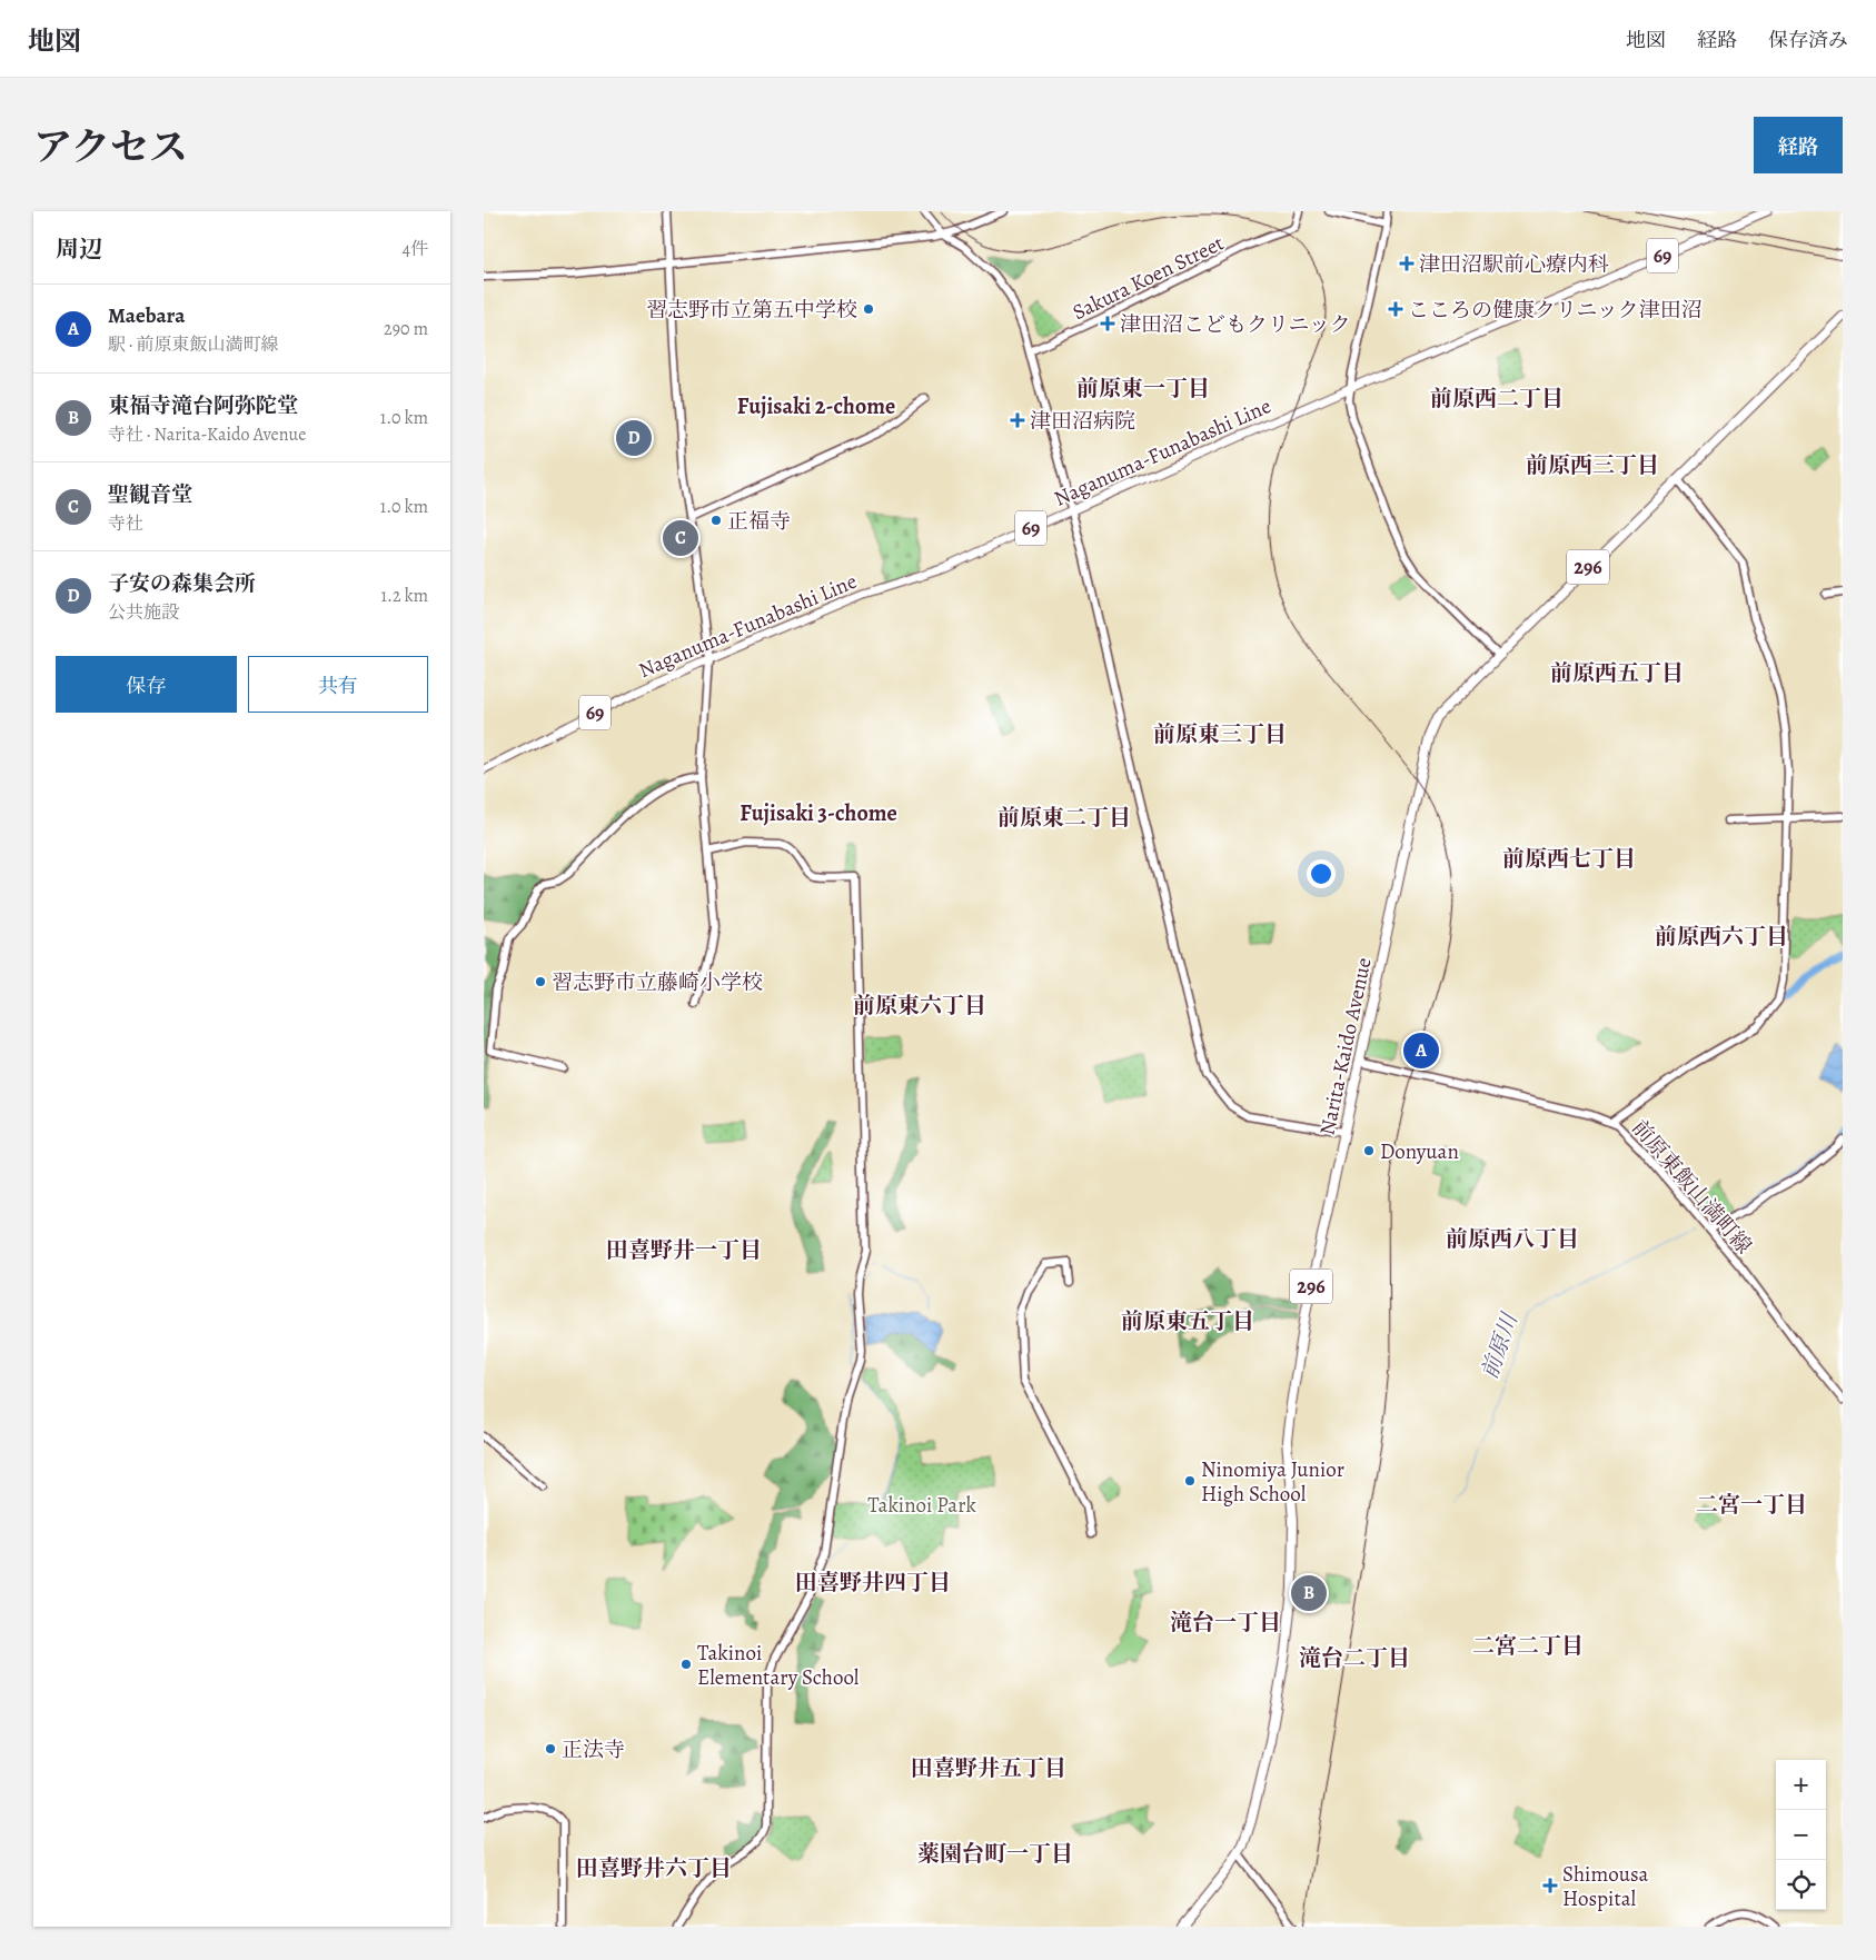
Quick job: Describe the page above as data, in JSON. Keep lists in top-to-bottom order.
{
  "streets": {
    "highway": ["296", "Narita-Kaido Avenue"],
    "main road": ["69", "Naganuma-Funabashi Line"],
    "street": ["Sakura Koen Street", "前原東飯山満町線"]
  },
  "crossings": [
    ["Narita-Kaido Avenue", "前原東飯山満町線"]
  ],
  "districts": [
    "前原東一丁目",
    "前原西二丁目",
    "Fujisaki 2-chome",
    "前原西三丁目",
    "前原西五丁目",
    "前原東三丁目",
    "Fujisaki 3-chome",
    "前原東二丁目",
    "前原西七丁目",
    "前原西六丁目",
    "前原東六丁目",
    "前原西八丁目",
    "田喜野井一丁目",
    "前原東五丁目",
    "二宮一丁目",
    "田喜野井四丁目",
    "滝台一丁目",
    "二宮二丁目",
    "滝台二丁目",
    "田喜野井五丁目",
    "薬園台町一丁目",
    "田喜野井六丁目"
  ],
  "water": ["前原川"],
  "parks": ["Takinoi Park"],
  "places": {
    "health": [
      "津田沼駅前心療内科",
      "こころの健康クリニック津田沼",
      "津田沼こどもクリニック",
      "津田沼病院",
      "Shimousa Hospital"
    ],
    "other": [
      "習志野市立第五中学校",
      "正福寺",
      "習志野市立藤崎小学校",
      "Donyuan",
      "Ninomiya Junior High School",
      "Takinoi Elementary School",
      "正法寺"
    ]
  },
  "page": {
    "header": "地図",
    "nav": ["地図", "経路", "保存済み"],
    "title": "アクセス",
    "buttons": [
      "経路",
      ["保存", "共有"]
    ],
    "heading": ["周辺", "4件"],
    "list": [
      {
        "mark": "A",
        "name": "Maebara",
        "note": "駅 · 前原東飯山満町線",
        "value": "290 m"
      },
      {
        "mark": "B",
        "name": "東福寺滝台阿弥陀堂",
        "note": "寺社 · Narita-Kaido Avenue",
        "value": "1.0 km"
      },
      {
        "mark": "C",
        "name": "聖観音堂",
        "note": "寺社",
        "value": "1.0 km"
      },
      {
        "mark": "D",
        "name": "子安の森集会所",
        "note": "公共施設",
        "value": "1.2 km"
      }
    ],
    "pins": [
      "D",
      "C",
      "A",
      "B"
    ],
    "map_buttons": ["+", "−"]
  }
}
